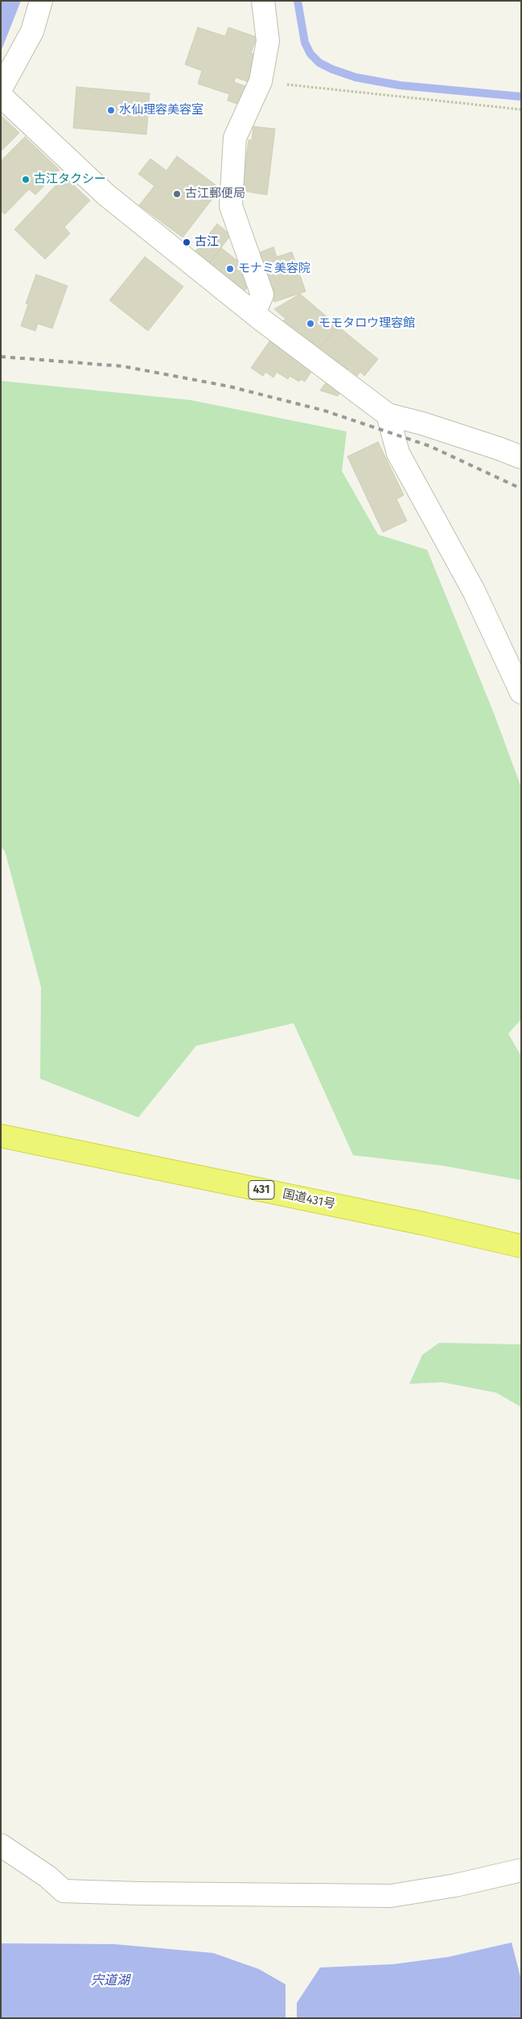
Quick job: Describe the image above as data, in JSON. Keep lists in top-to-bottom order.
{
  "streets": {
    "highway": ["431", "国道431号"]
  },
  "water": ["宍道湖"],
  "places": [
    "水仙理容美容室",
    "古江タクシー",
    "古江郵便局",
    "古江",
    "モナミ美容院",
    "モモタロウ理容館"
  ]
}
